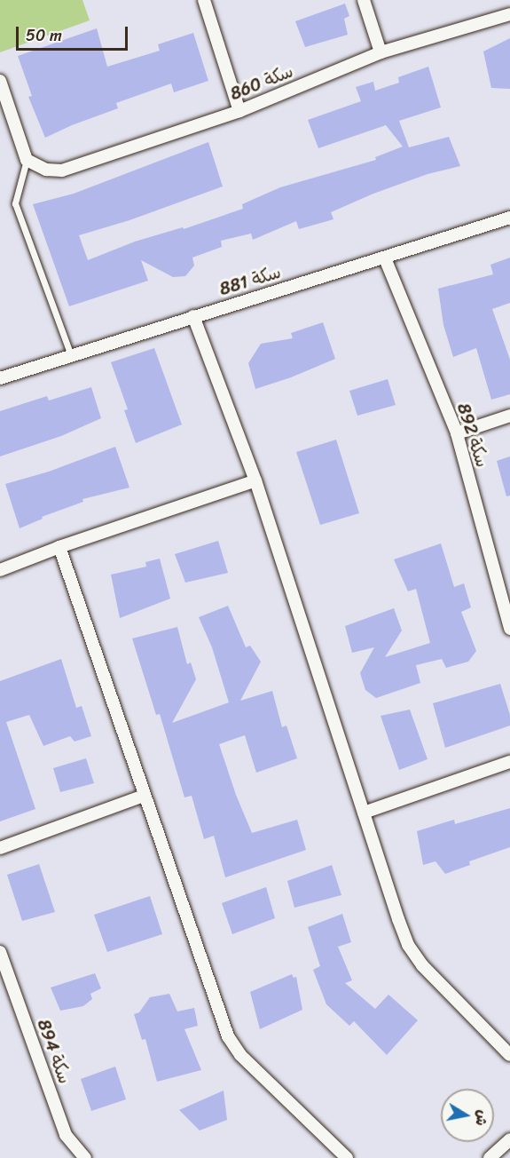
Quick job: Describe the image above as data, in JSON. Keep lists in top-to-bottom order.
{
  "streets": {
    "street": [
      "سكة 860",
      "سكة 881",
      "سكة 892",
      "سكة 894"
    ]
  },
  "crossings": [
    ["سكة 881", "سكة 892"]
  ],
  "scale_bar": "50 m",
  "north": "right"
}
